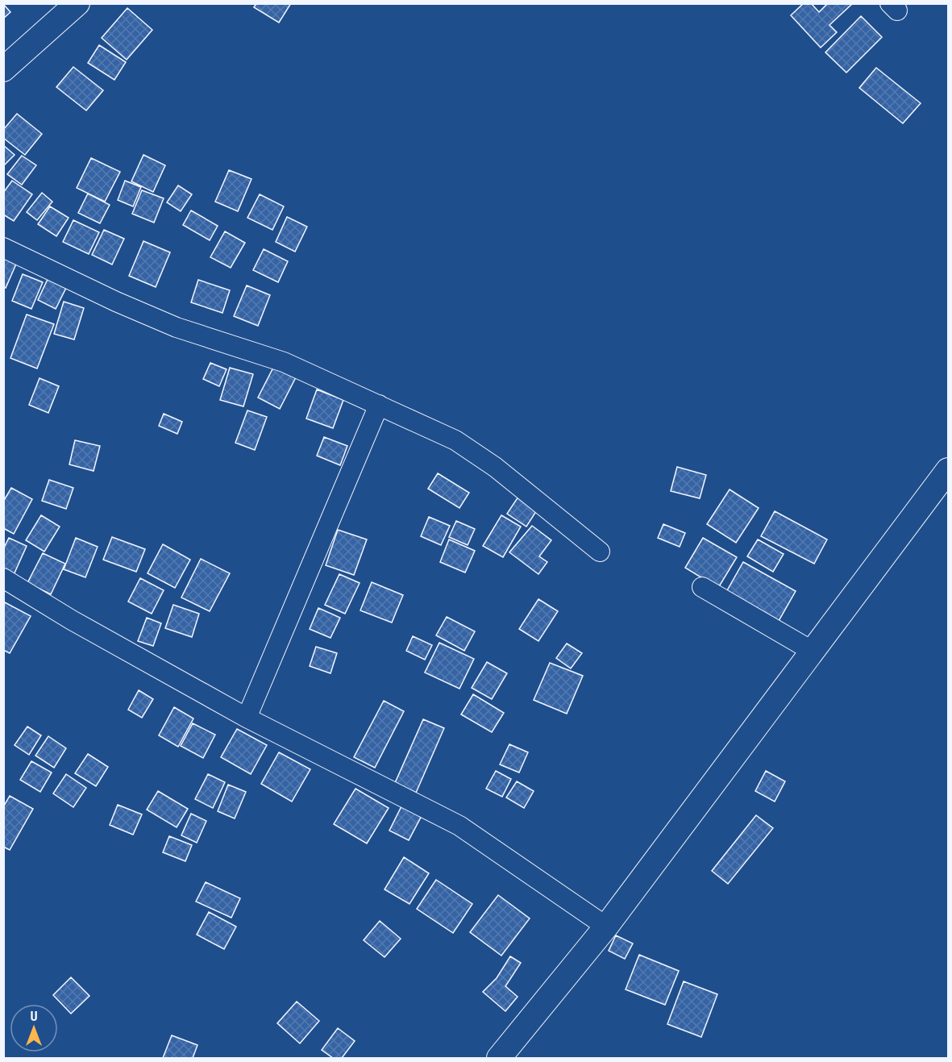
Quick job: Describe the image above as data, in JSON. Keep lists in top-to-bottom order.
{
  "north": "top"
}
